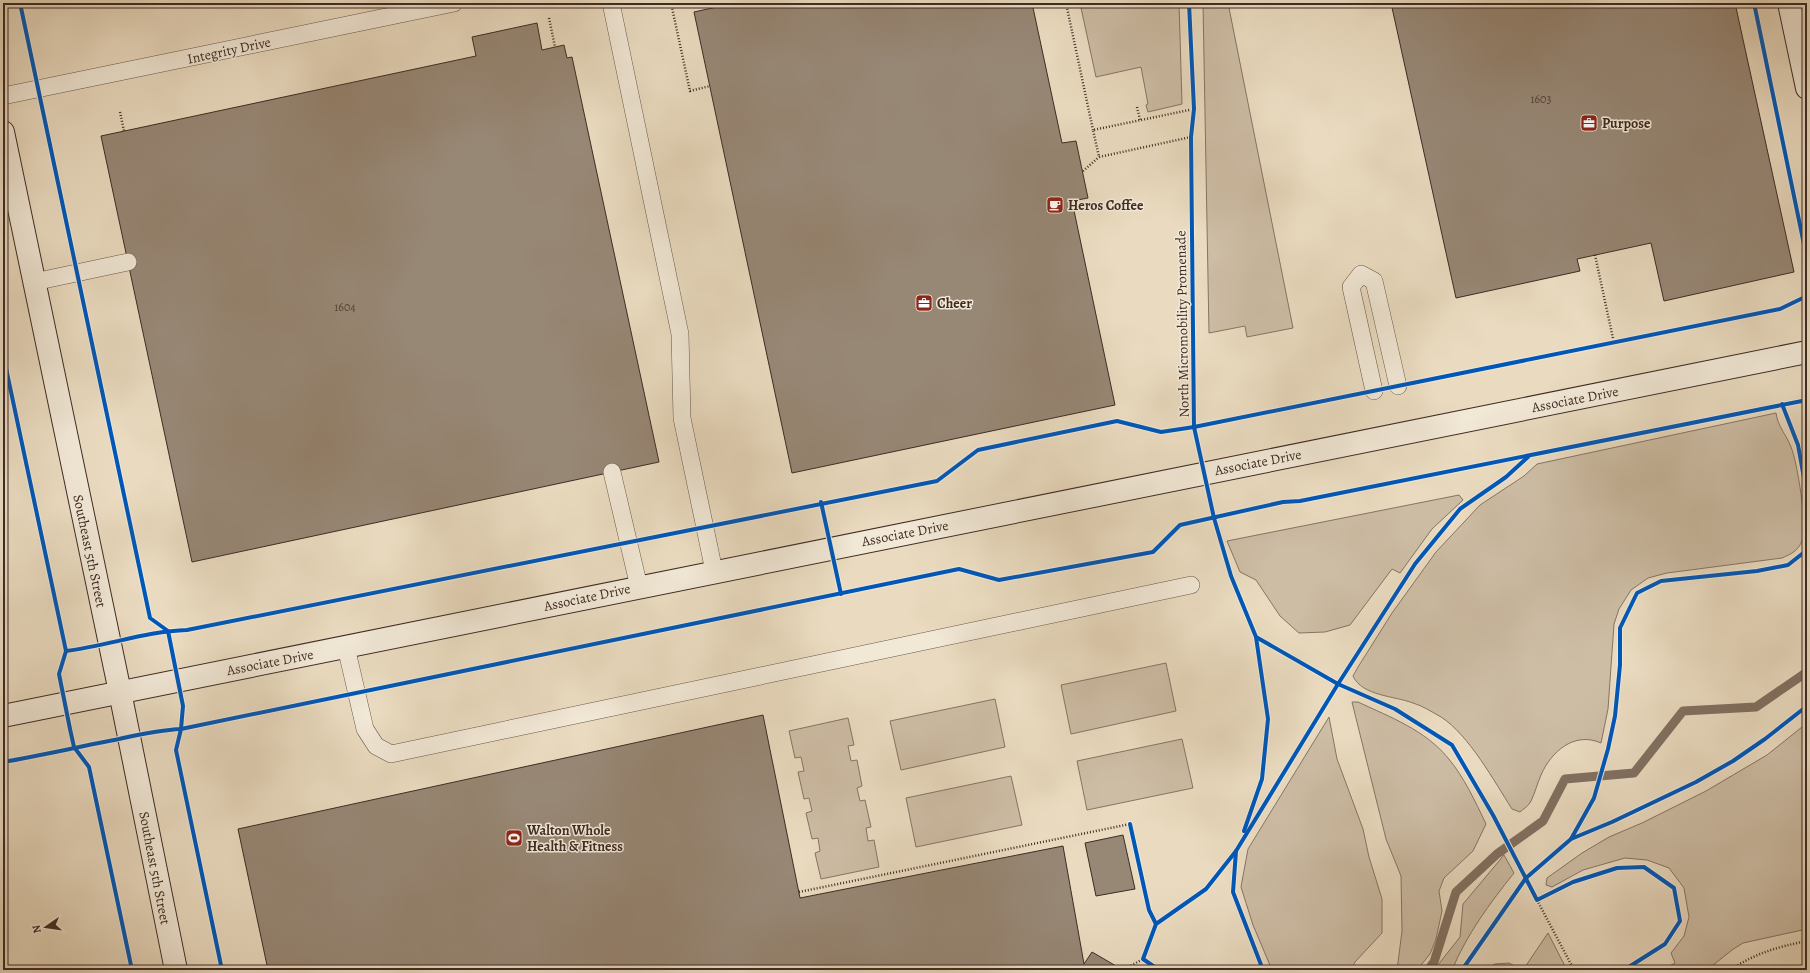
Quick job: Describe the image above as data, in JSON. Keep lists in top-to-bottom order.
{
  "streets": {
    "street": ["Associate Drive", "Southeast 5th Street"],
    "lane": ["Integrity Drive"],
    "cycle path": ["North Micromobility Promenade"]
  },
  "crossings": [
    ["Associate Drive", "Southeast 5th Street"]
  ],
  "places": {
    "office": ["Purpose", "Cheer"],
    "cafe": ["Heros Coffee"],
    "sports": ["Walton Whole Health & Fitness"]
  },
  "house_numbers": ["1603", "1604"],
  "north": "left"
}
